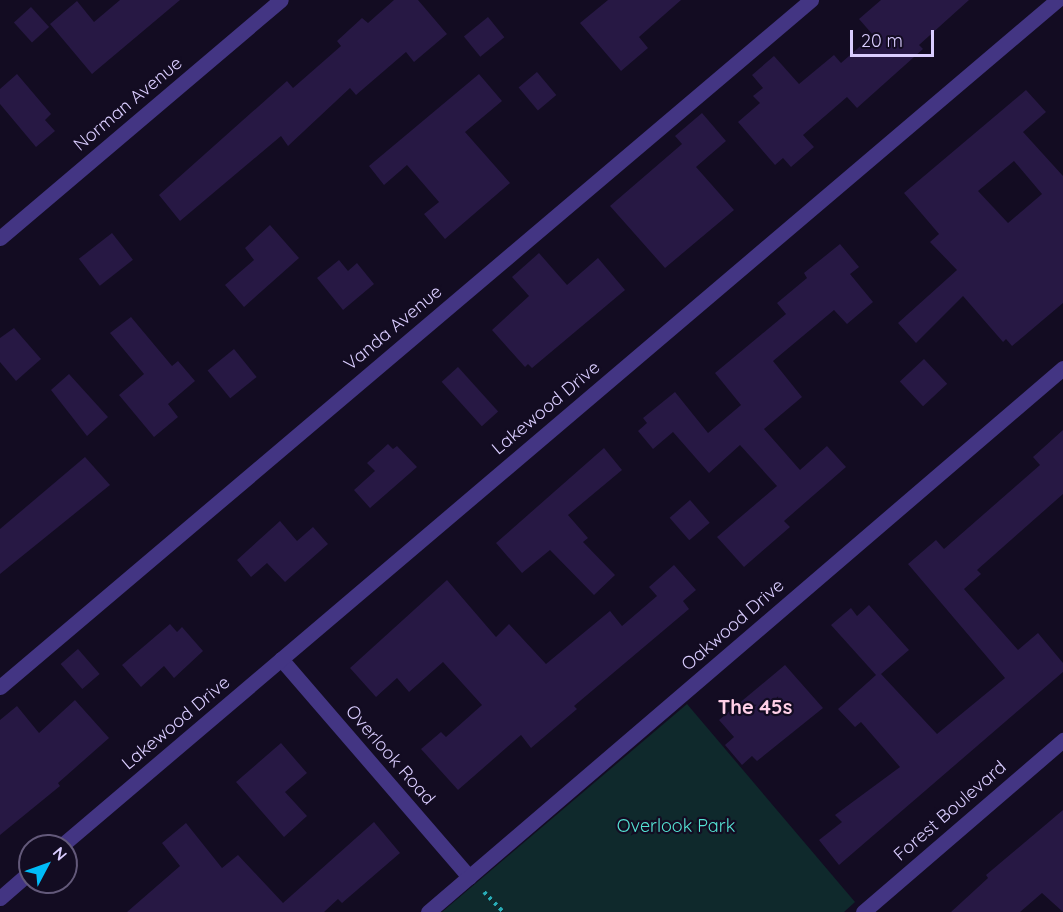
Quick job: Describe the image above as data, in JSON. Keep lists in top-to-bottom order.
{
  "streets": {
    "street": [
      "Norman Avenue",
      "Vanda Avenue",
      "Lakewood Drive",
      "Oakwood Drive",
      "Overlook Road",
      "Forest Boulevard"
    ]
  },
  "crossings": [
    ["Lakewood Drive", "Overlook Road"],
    ["Oakwood Drive", "Overlook Road"]
  ],
  "districts": ["The 45s"],
  "parks": ["Overlook Park"],
  "scale_bar": "20 m",
  "north": "top right"
}
